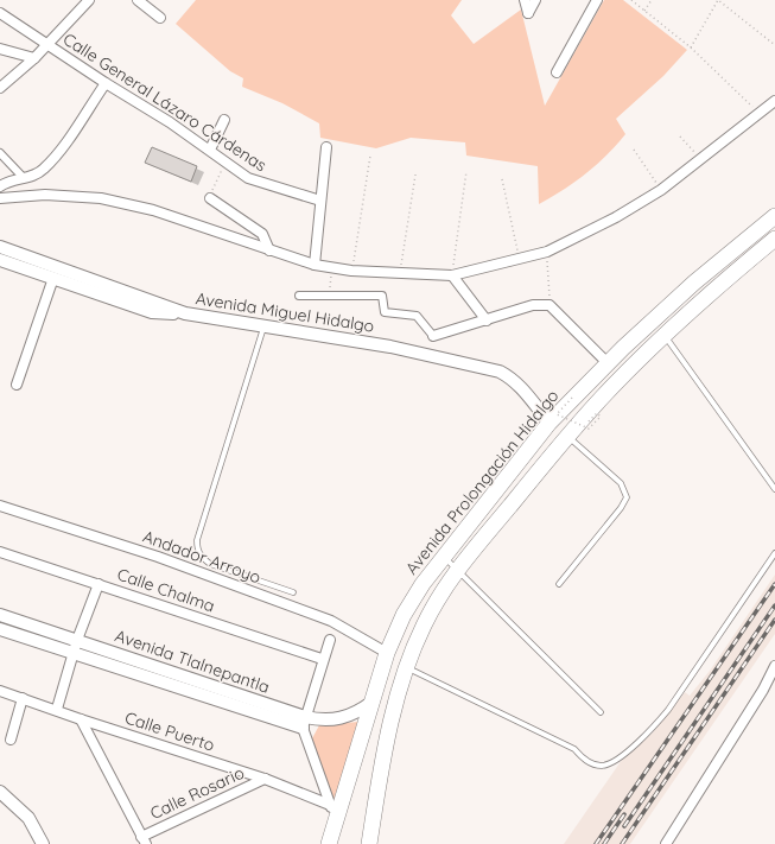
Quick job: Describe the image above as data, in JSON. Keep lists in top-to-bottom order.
{
  "streets": {
    "highway": ["Avenida Prolongación Hidalgo"],
    "street": [
      "Calle General Lázaro Cárdenas",
      "Avenida Miguel Hidalgo",
      "Andador Arroyo",
      "Calle Chalma",
      "Avenida Tlalnepantla",
      "Calle Puerto",
      "Calle Rosario"
    ]
  },
  "crossings": [
    ["Avenida Miguel Hidalgo", "Avenida Prolongación Hidalgo"],
    ["Avenida Prolongación Hidalgo", "Andador Arroyo"],
    ["Avenida Prolongación Hidalgo", "Avenida Tlalnepantla"],
    ["Avenida Prolongación Hidalgo", "Calle Puerto"],
    ["Calle Puerto", "Calle Rosario"]
  ]
}
